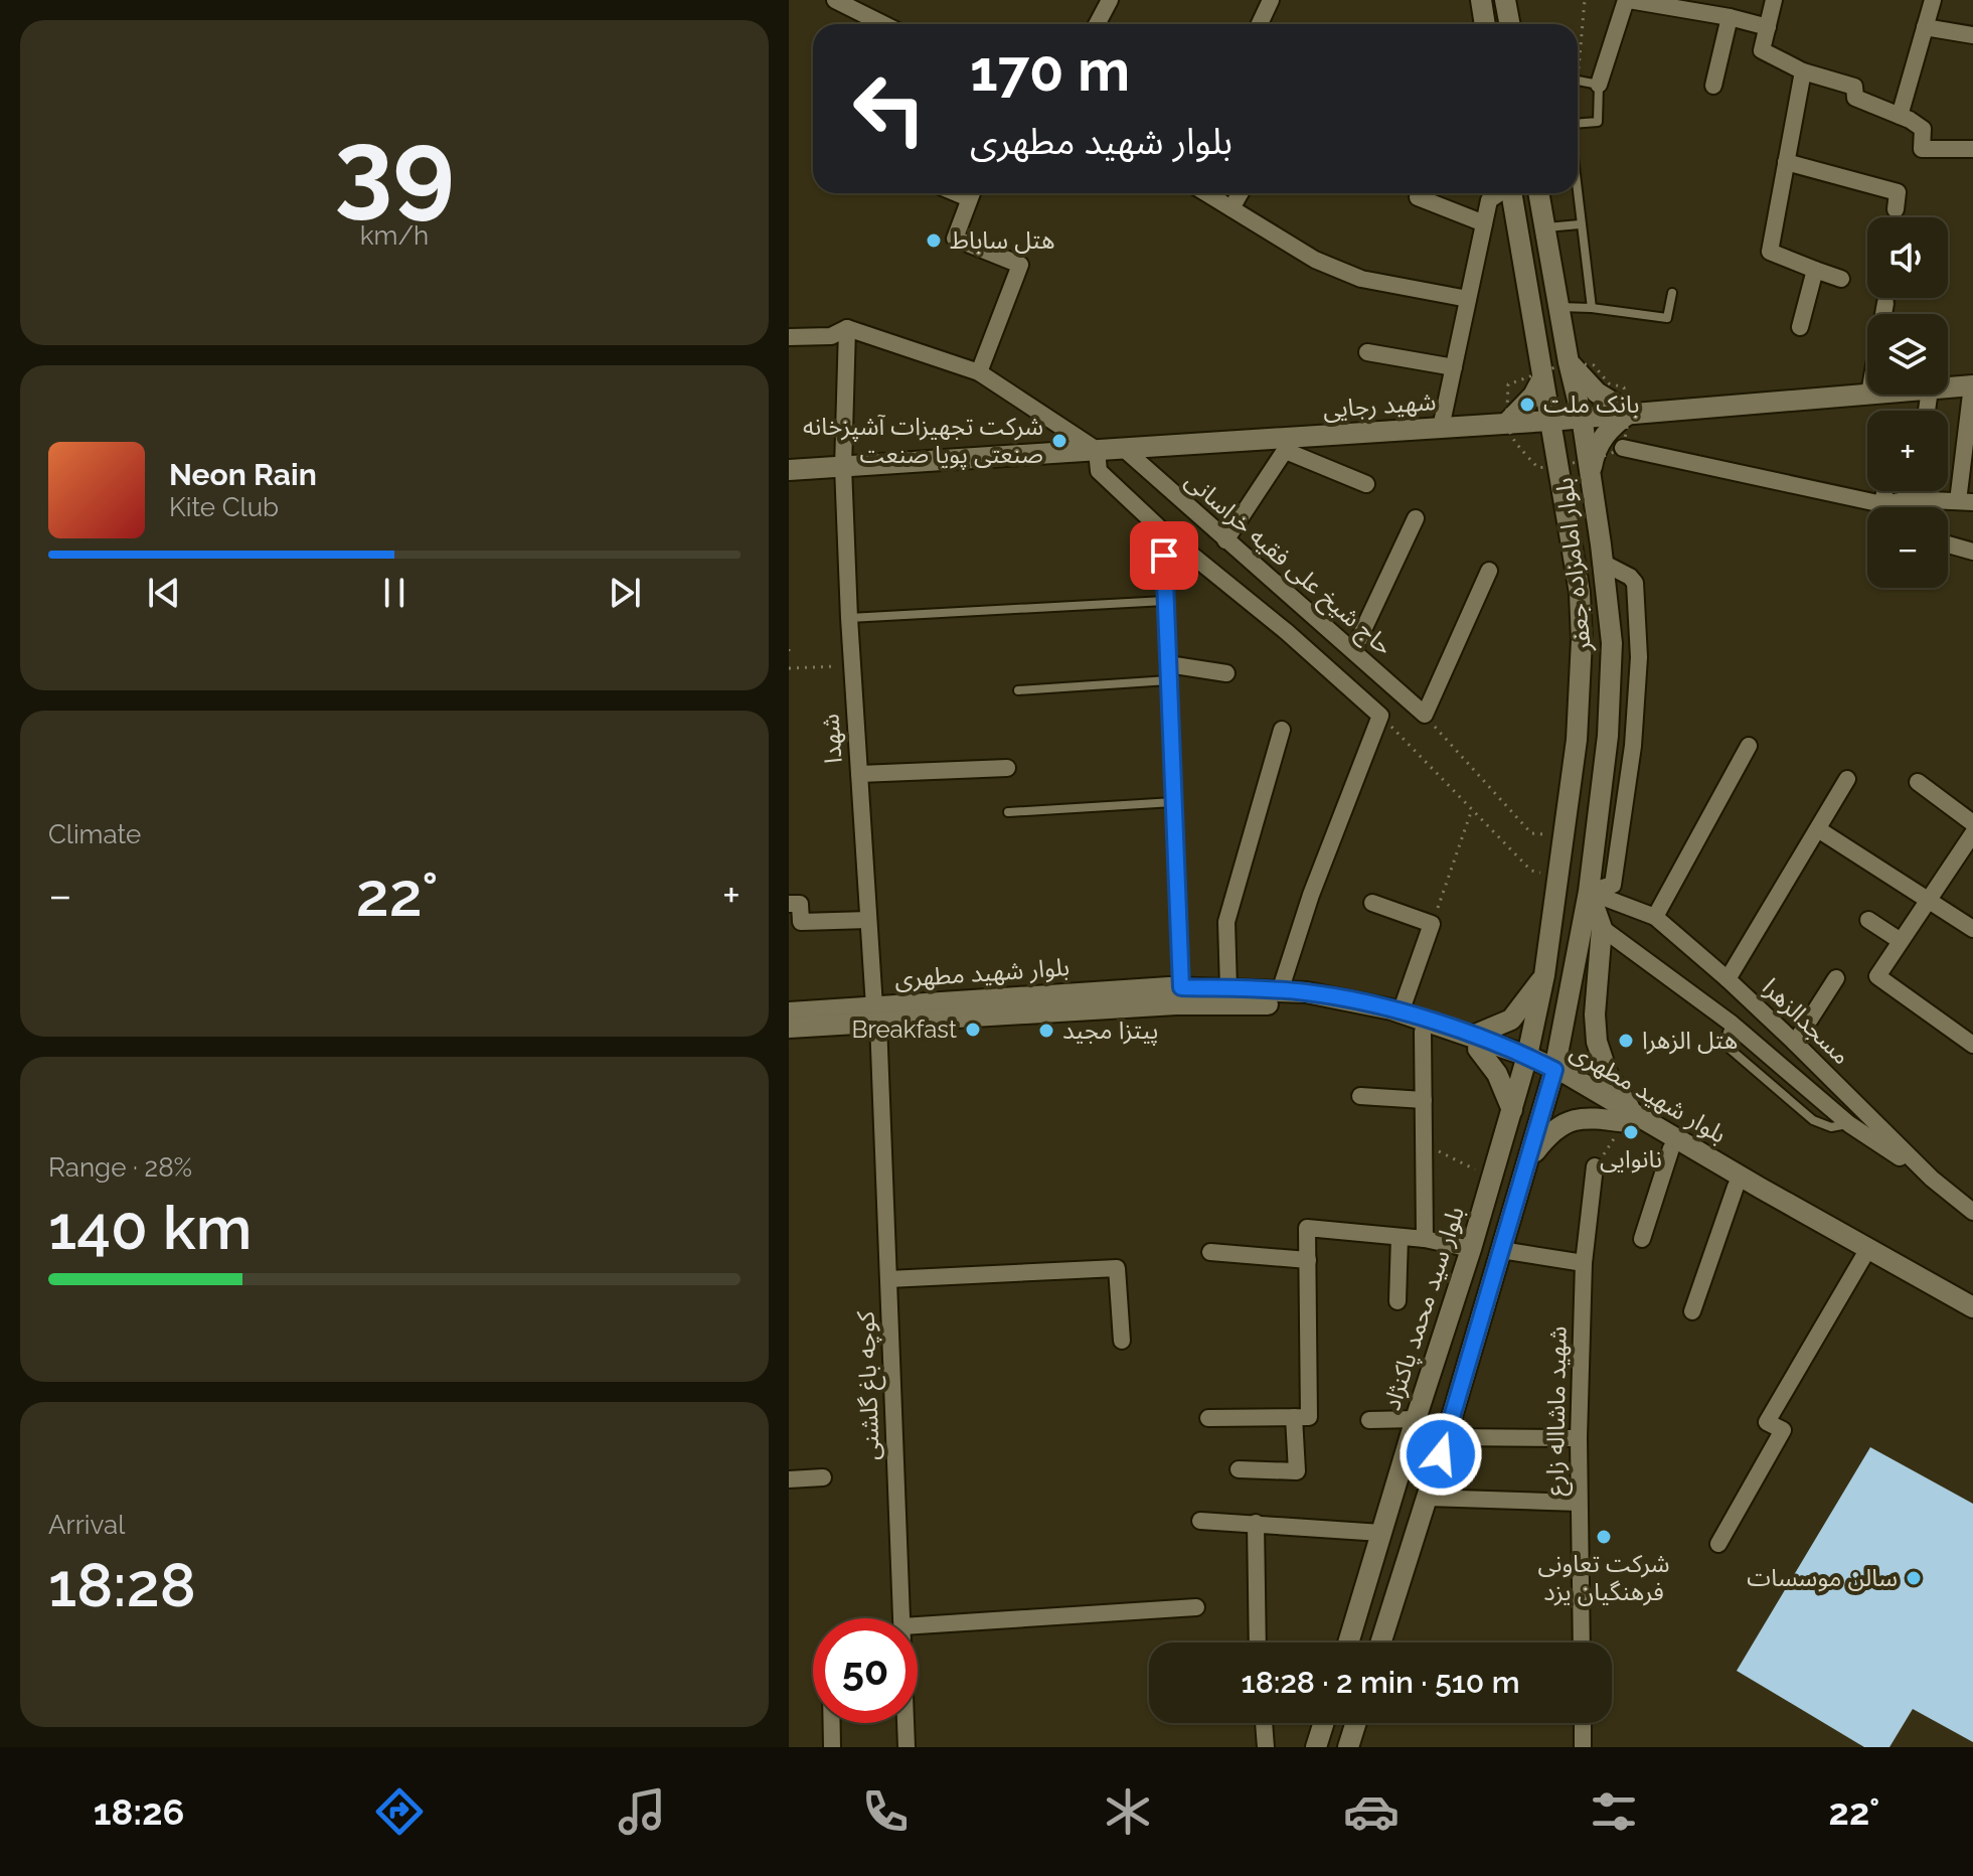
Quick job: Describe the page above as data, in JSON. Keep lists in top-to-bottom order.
{
  "streets": {
    "main road": [
      "شهید رجایی",
      "بلوار امامزاده جعفر",
      "بلوار شهید مطهری",
      "بلوار سید محمد پاکنژاد"
    ],
    "street": [
      "حاج شیخ علی فقیه خراسانی",
      "شهدا",
      "مسجدالزهرا",
      "کوچه باغ گلشنی",
      "شهید ماشااله زارع"
    ]
  },
  "crossings": [
    ["شهید رجایی", "حاج شیخ علی فقیه خراسانی"],
    ["شهید رجایی", "بلوار امامزاده جعفر"],
    ["شهید رجایی", "شهدا"],
    ["بلوار امامزاده جعفر", "بلوار شهید مطهری"],
    ["بلوار امامزاده جعفر", "مسجدالزهرا"],
    ["بلوار امامزاده جعفر", "بلوار سید محمد پاکنژاد"],
    ["شهدا", "بلوار شهید مطهری"],
    ["شهدا", "کوچه باغ گلشنی"],
    ["بلوار شهید مطهری", "بلوار سید محمد پاکنژاد"],
    ["بلوار شهید مطهری", "کوچه باغ گلشنی"]
  ],
  "places": [
    "هتل ساباط",
    "بانک ملت",
    "شرکت تجهیزات آشپزخانه صنعتی پویا صنعت",
    "Breakfast",
    "پیتزا مجید",
    "هتل الزهرا",
    "نانوایی",
    "شرکت تعاونی فرهنگیان یزد",
    "سالن موسسات"
  ],
  "page": {
    "tile": [
      ["39", "km/h"],
      "Climate",
      ["Range · 28%", "140 km"],
      ["Arrival", "18:28"]
    ],
    "turn": ["170 m", "بلوار شهید مطهری"],
    "map_buttons": ["+", "−"],
    "song": ["Neon Rain", "Kite Club"],
    "heat": ["−", "22°", "+"],
    "limit": "50",
    "trip": "18:28 · 2 min · 510 m",
    "tabs": ["18:26", "22°"]
  }
}
